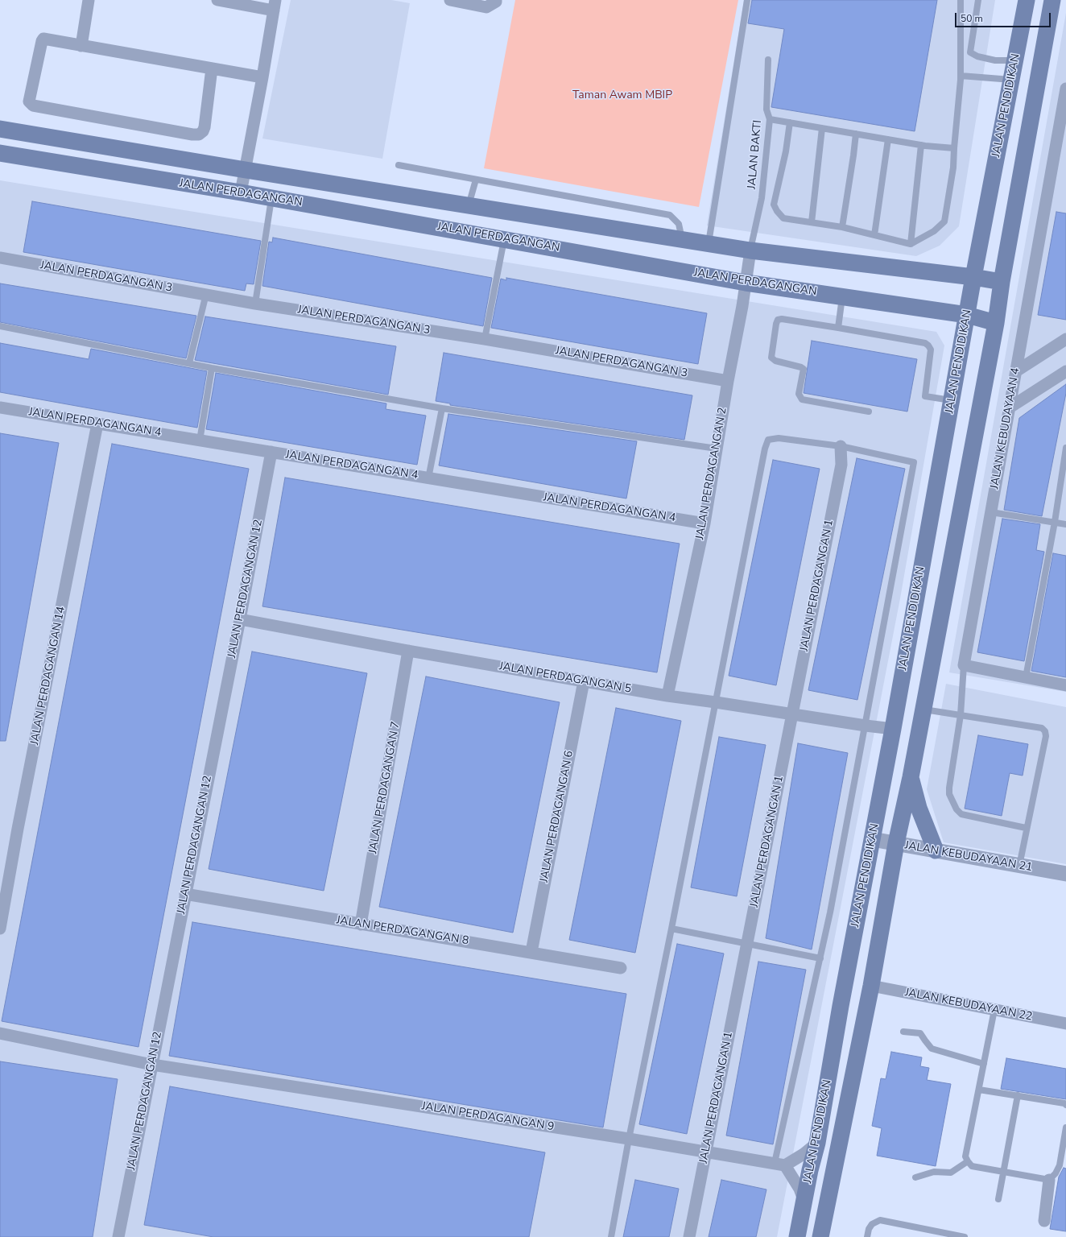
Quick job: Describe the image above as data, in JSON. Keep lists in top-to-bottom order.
{
  "streets": {
    "main road": ["JALAN PENDIDIKAN", "JALAN PERDAGANGAN"],
    "street": [
      "JALAN PERDAGANGAN 3",
      "JALAN PERDAGANGAN 4",
      "JALAN KEBUDAYAAN 4",
      "JALAN PERDAGANGAN 2",
      "JALAN PERDAGANGAN 1",
      "JALAN PERDAGANGAN 12",
      "JALAN PERDAGANGAN 14",
      "JALAN PERDAGANGAN 5",
      "JALAN PERDAGANGAN 7",
      "JALAN PERDAGANGAN 6",
      "JALAN KEBUDAYAAN 21",
      "JALAN PERDAGANGAN 8",
      "JALAN KEBUDAYAAN 22",
      "JALAN PERDAGANGAN 9"
    ],
    "lane": ["JALAN BAKTI"]
  },
  "crossings": [
    ["JALAN PENDIDIKAN", "JALAN PERDAGANGAN"],
    ["JALAN PENDIDIKAN", "JALAN PERDAGANGAN 5"],
    ["JALAN PENDIDIKAN", "JALAN KEBUDAYAAN 21"],
    ["JALAN PENDIDIKAN", "JALAN KEBUDAYAAN 22"],
    ["JALAN BAKTI", "JALAN PERDAGANGAN"],
    ["JALAN BAKTI", "JALAN PERDAGANGAN 2"],
    ["JALAN PERDAGANGAN", "JALAN PERDAGANGAN 2"],
    ["JALAN PERDAGANGAN 3", "JALAN PERDAGANGAN 2"],
    ["JALAN PERDAGANGAN 4", "JALAN PERDAGANGAN 2"],
    ["JALAN PERDAGANGAN 4", "JALAN PERDAGANGAN 12"],
    ["JALAN PERDAGANGAN 4", "JALAN PERDAGANGAN 14"],
    ["JALAN PERDAGANGAN 2", "JALAN PERDAGANGAN 5"],
    ["JALAN PERDAGANGAN 1", "JALAN PERDAGANGAN 5"],
    ["JALAN PERDAGANGAN 1", "JALAN PERDAGANGAN 9"],
    ["JALAN PERDAGANGAN 12", "JALAN PERDAGANGAN 5"],
    ["JALAN PERDAGANGAN 12", "JALAN PERDAGANGAN 8"],
    ["JALAN PERDAGANGAN 12", "JALAN PERDAGANGAN 9"],
    ["JALAN PERDAGANGAN 5", "JALAN PERDAGANGAN 7"],
    ["JALAN PERDAGANGAN 5", "JALAN PERDAGANGAN 6"],
    ["JALAN PERDAGANGAN 7", "JALAN PERDAGANGAN 8"],
    ["JALAN PERDAGANGAN 6", "JALAN PERDAGANGAN 8"]
  ],
  "parks": ["Taman Awam MBIP"],
  "scale_bar": "50 m"
}
